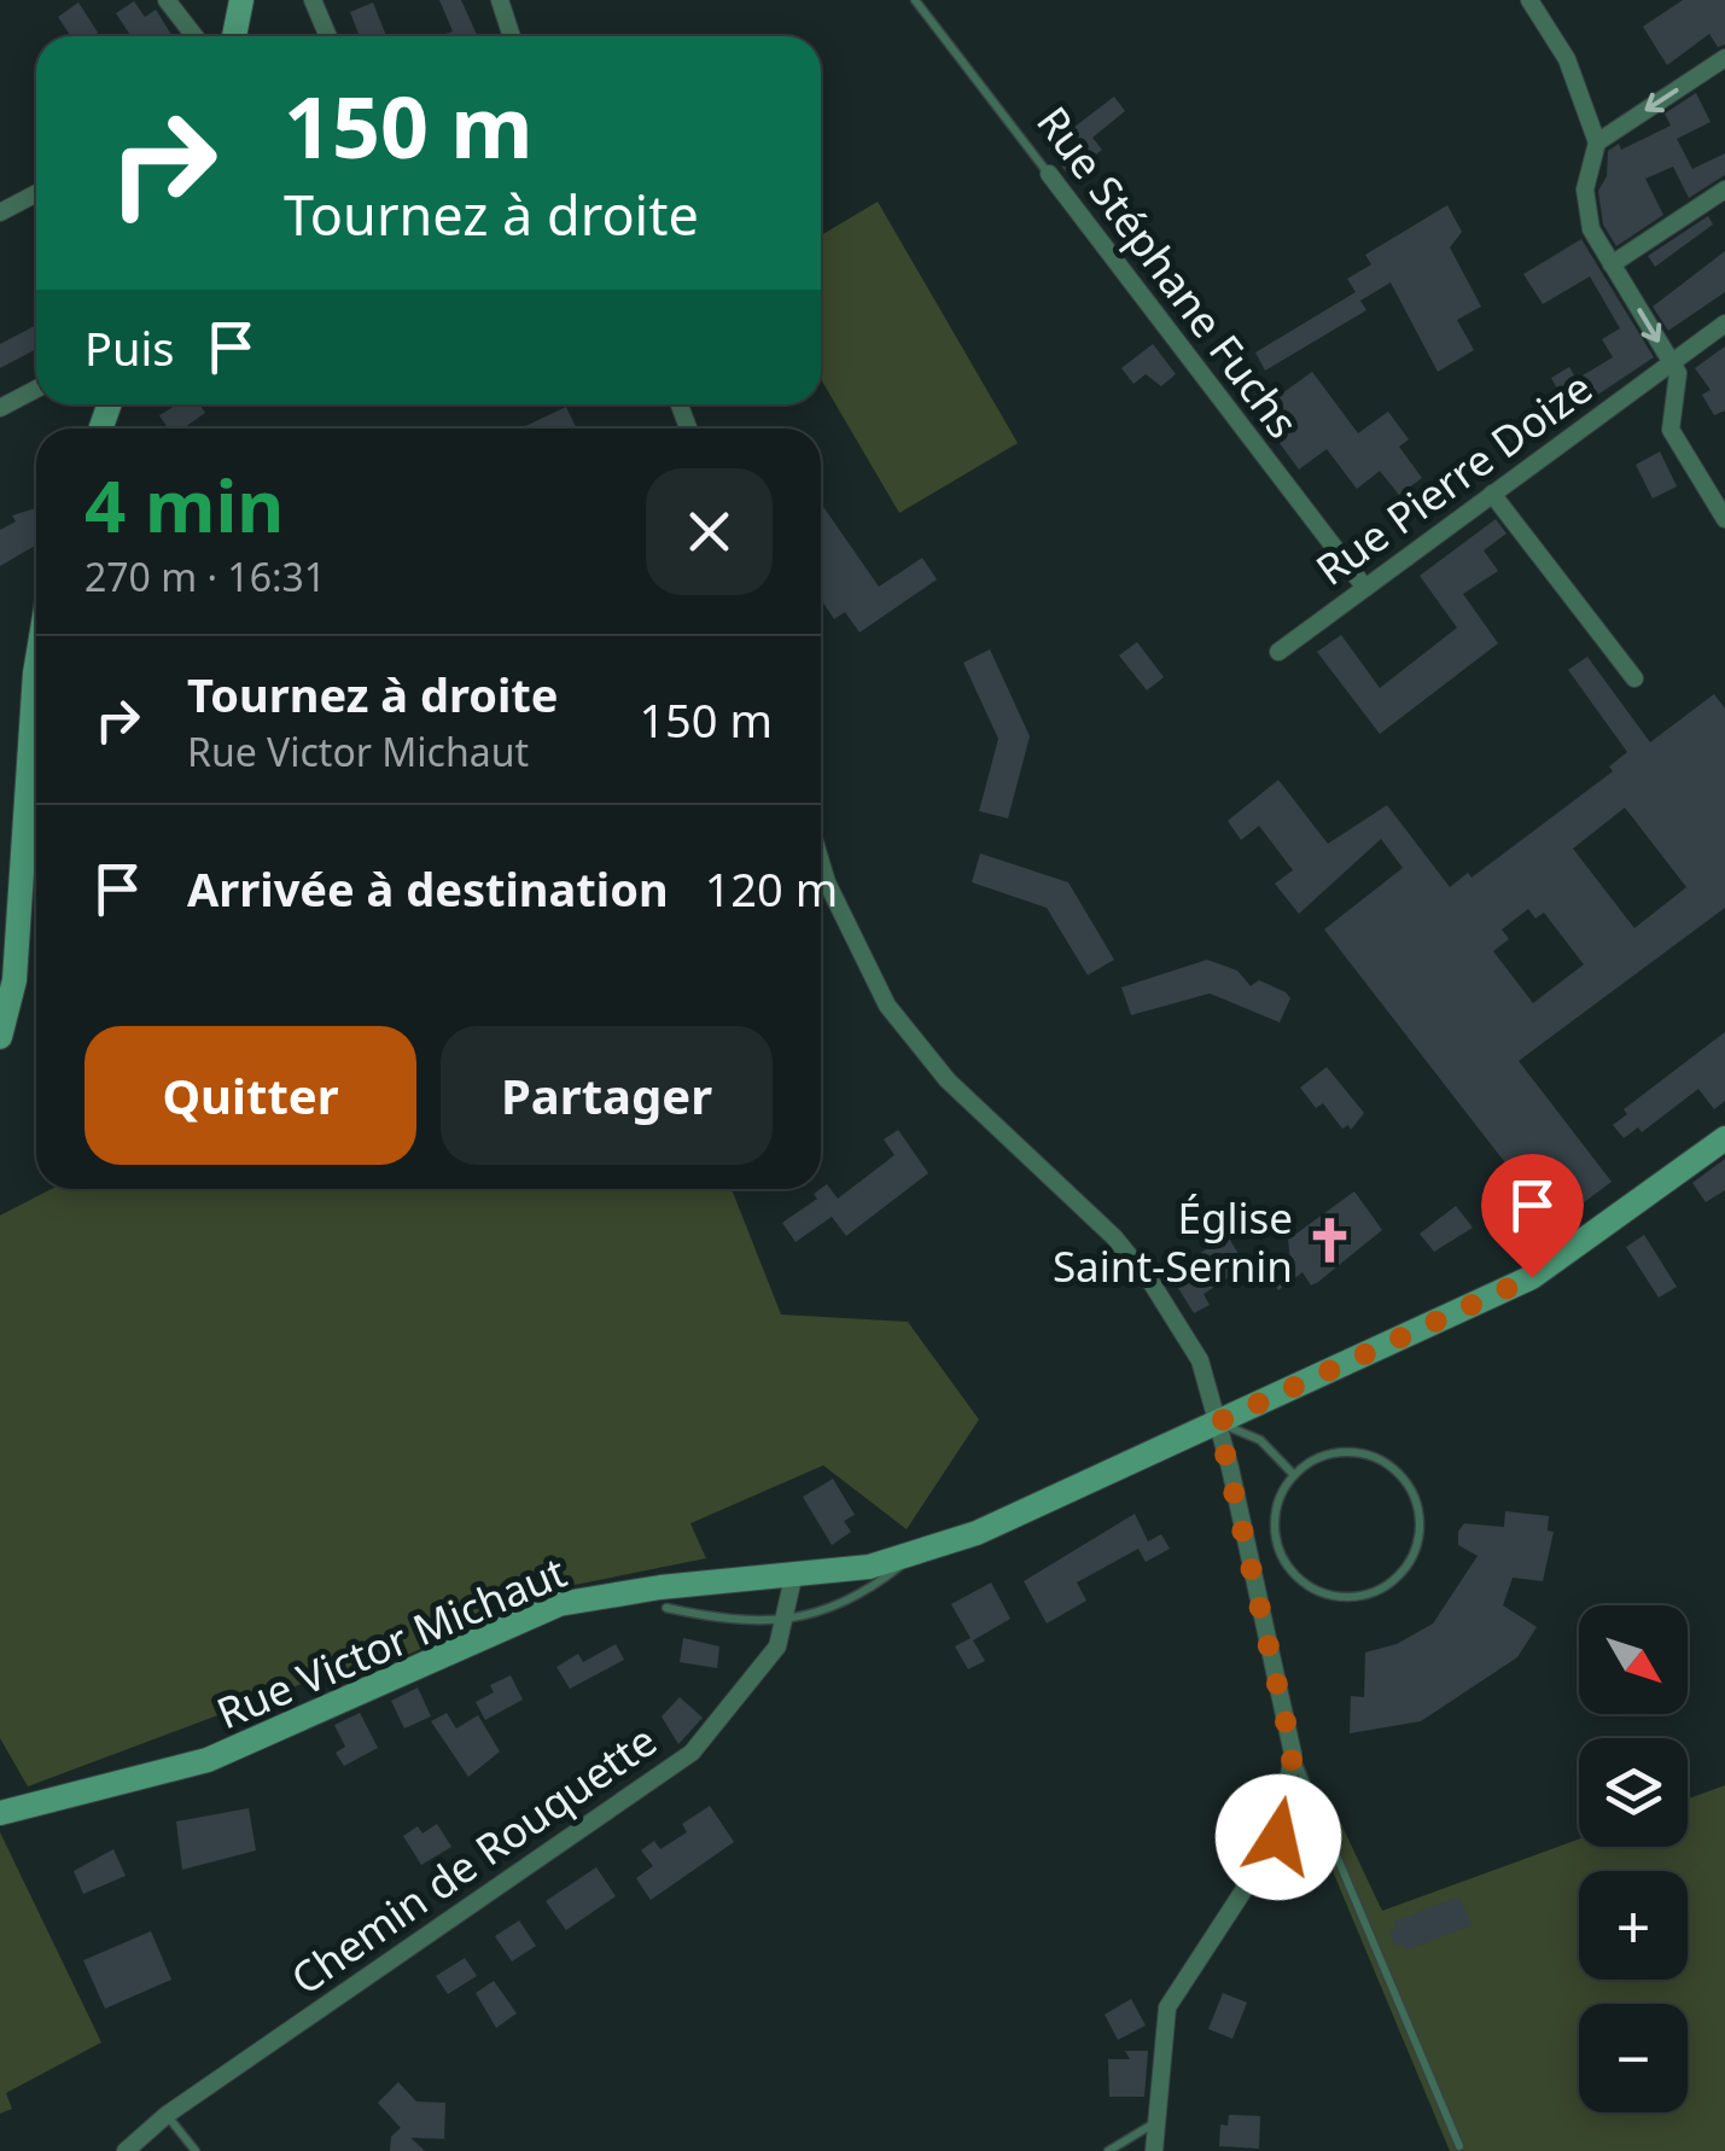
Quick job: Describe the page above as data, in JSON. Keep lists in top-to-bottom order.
{
  "streets": {
    "street": [
      "Rue Stéphane Fuchs",
      "Rue Pierre Doize",
      "Rue Victor Michaut",
      "Chemin de Rouquette"
    ]
  },
  "crossings": [
    ["Rue Stéphane Fuchs", "Rue Pierre Doize"],
    ["Rue Victor Michaut", "Chemin de Rouquette"]
  ],
  "places": {
    "church": ["Église Saint-Sernin"]
  },
  "north": "bottom right",
  "page": {
    "turn": ["150 m", "Tournez à droite"],
    "then": "Puis",
    "heading": ["4 min", "270 m · 16:31"],
    "list": [
      {
        "name": "Tournez à droite",
        "note": "Rue Victor Michaut",
        "value": "150 m"
      },
      {
        "name": "Arrivée à destination",
        "value": "120 m"
      }
    ],
    "buttons": ["Quitter", "Partager"],
    "map_buttons": ["+", "−"]
  }
}
